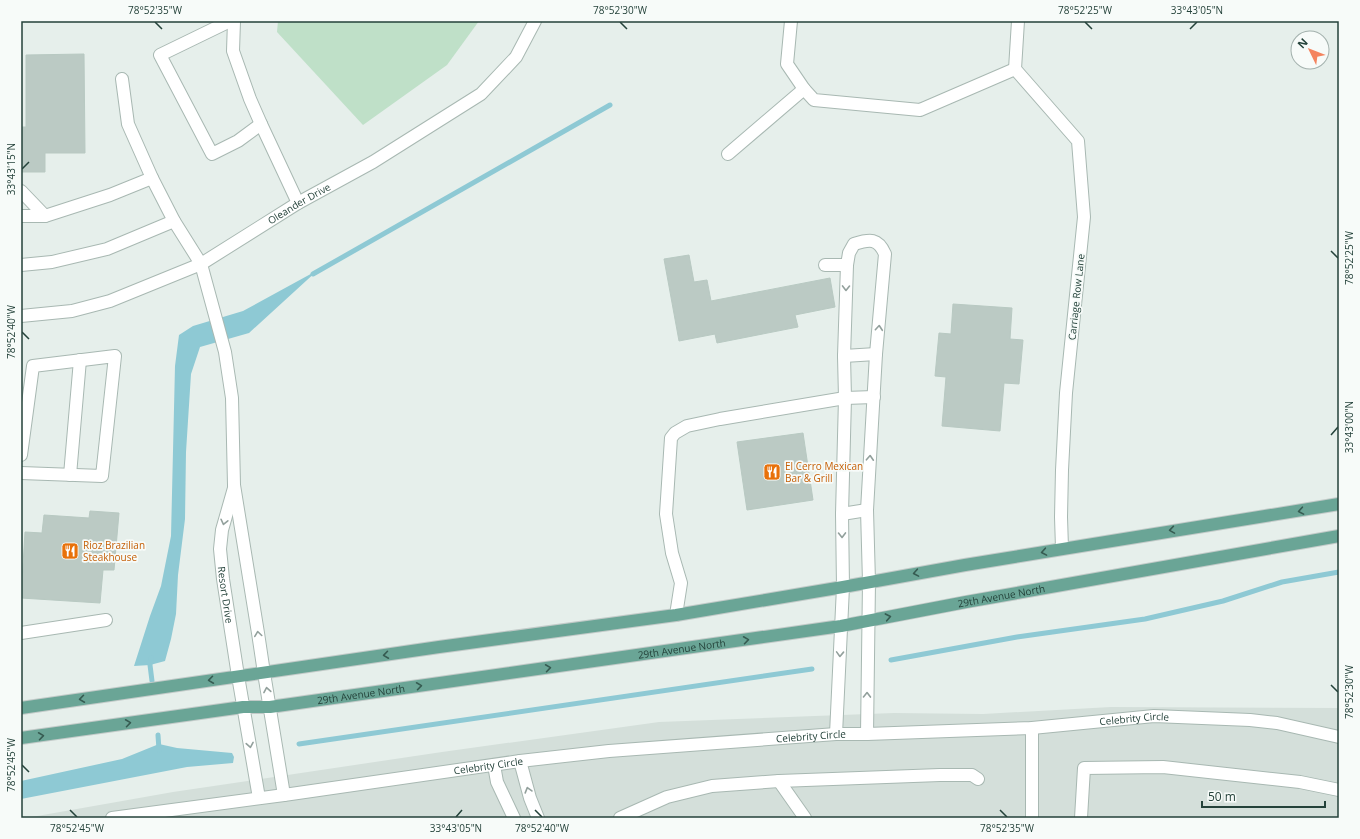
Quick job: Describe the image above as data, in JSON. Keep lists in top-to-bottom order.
{
  "streets": {
    "main road": ["29th Avenue North"],
    "street": [
      "Oleander Drive",
      "Carriage Row Lane",
      "Resort Drive",
      "Celebrity Circle"
    ]
  },
  "crossings": [
    ["Oleander Drive", "Resort Drive"],
    ["Resort Drive", "29th Avenue North"]
  ],
  "places": {
    "restaurant": ["El Cerro Mexican Bar & Grill", "Rioz Brazilian Steakhouse"]
  },
  "scale_bar": "50 m",
  "north": "top left",
  "coordinates": [
    "78°52'35\"W",
    "78°52'30\"W",
    "78°52'25\"W",
    "33°43'05\"N",
    "33°43'15\"N",
    "78°52'40\"W",
    "33°43'00\"N",
    "78°52'45\"W"
  ]
}
